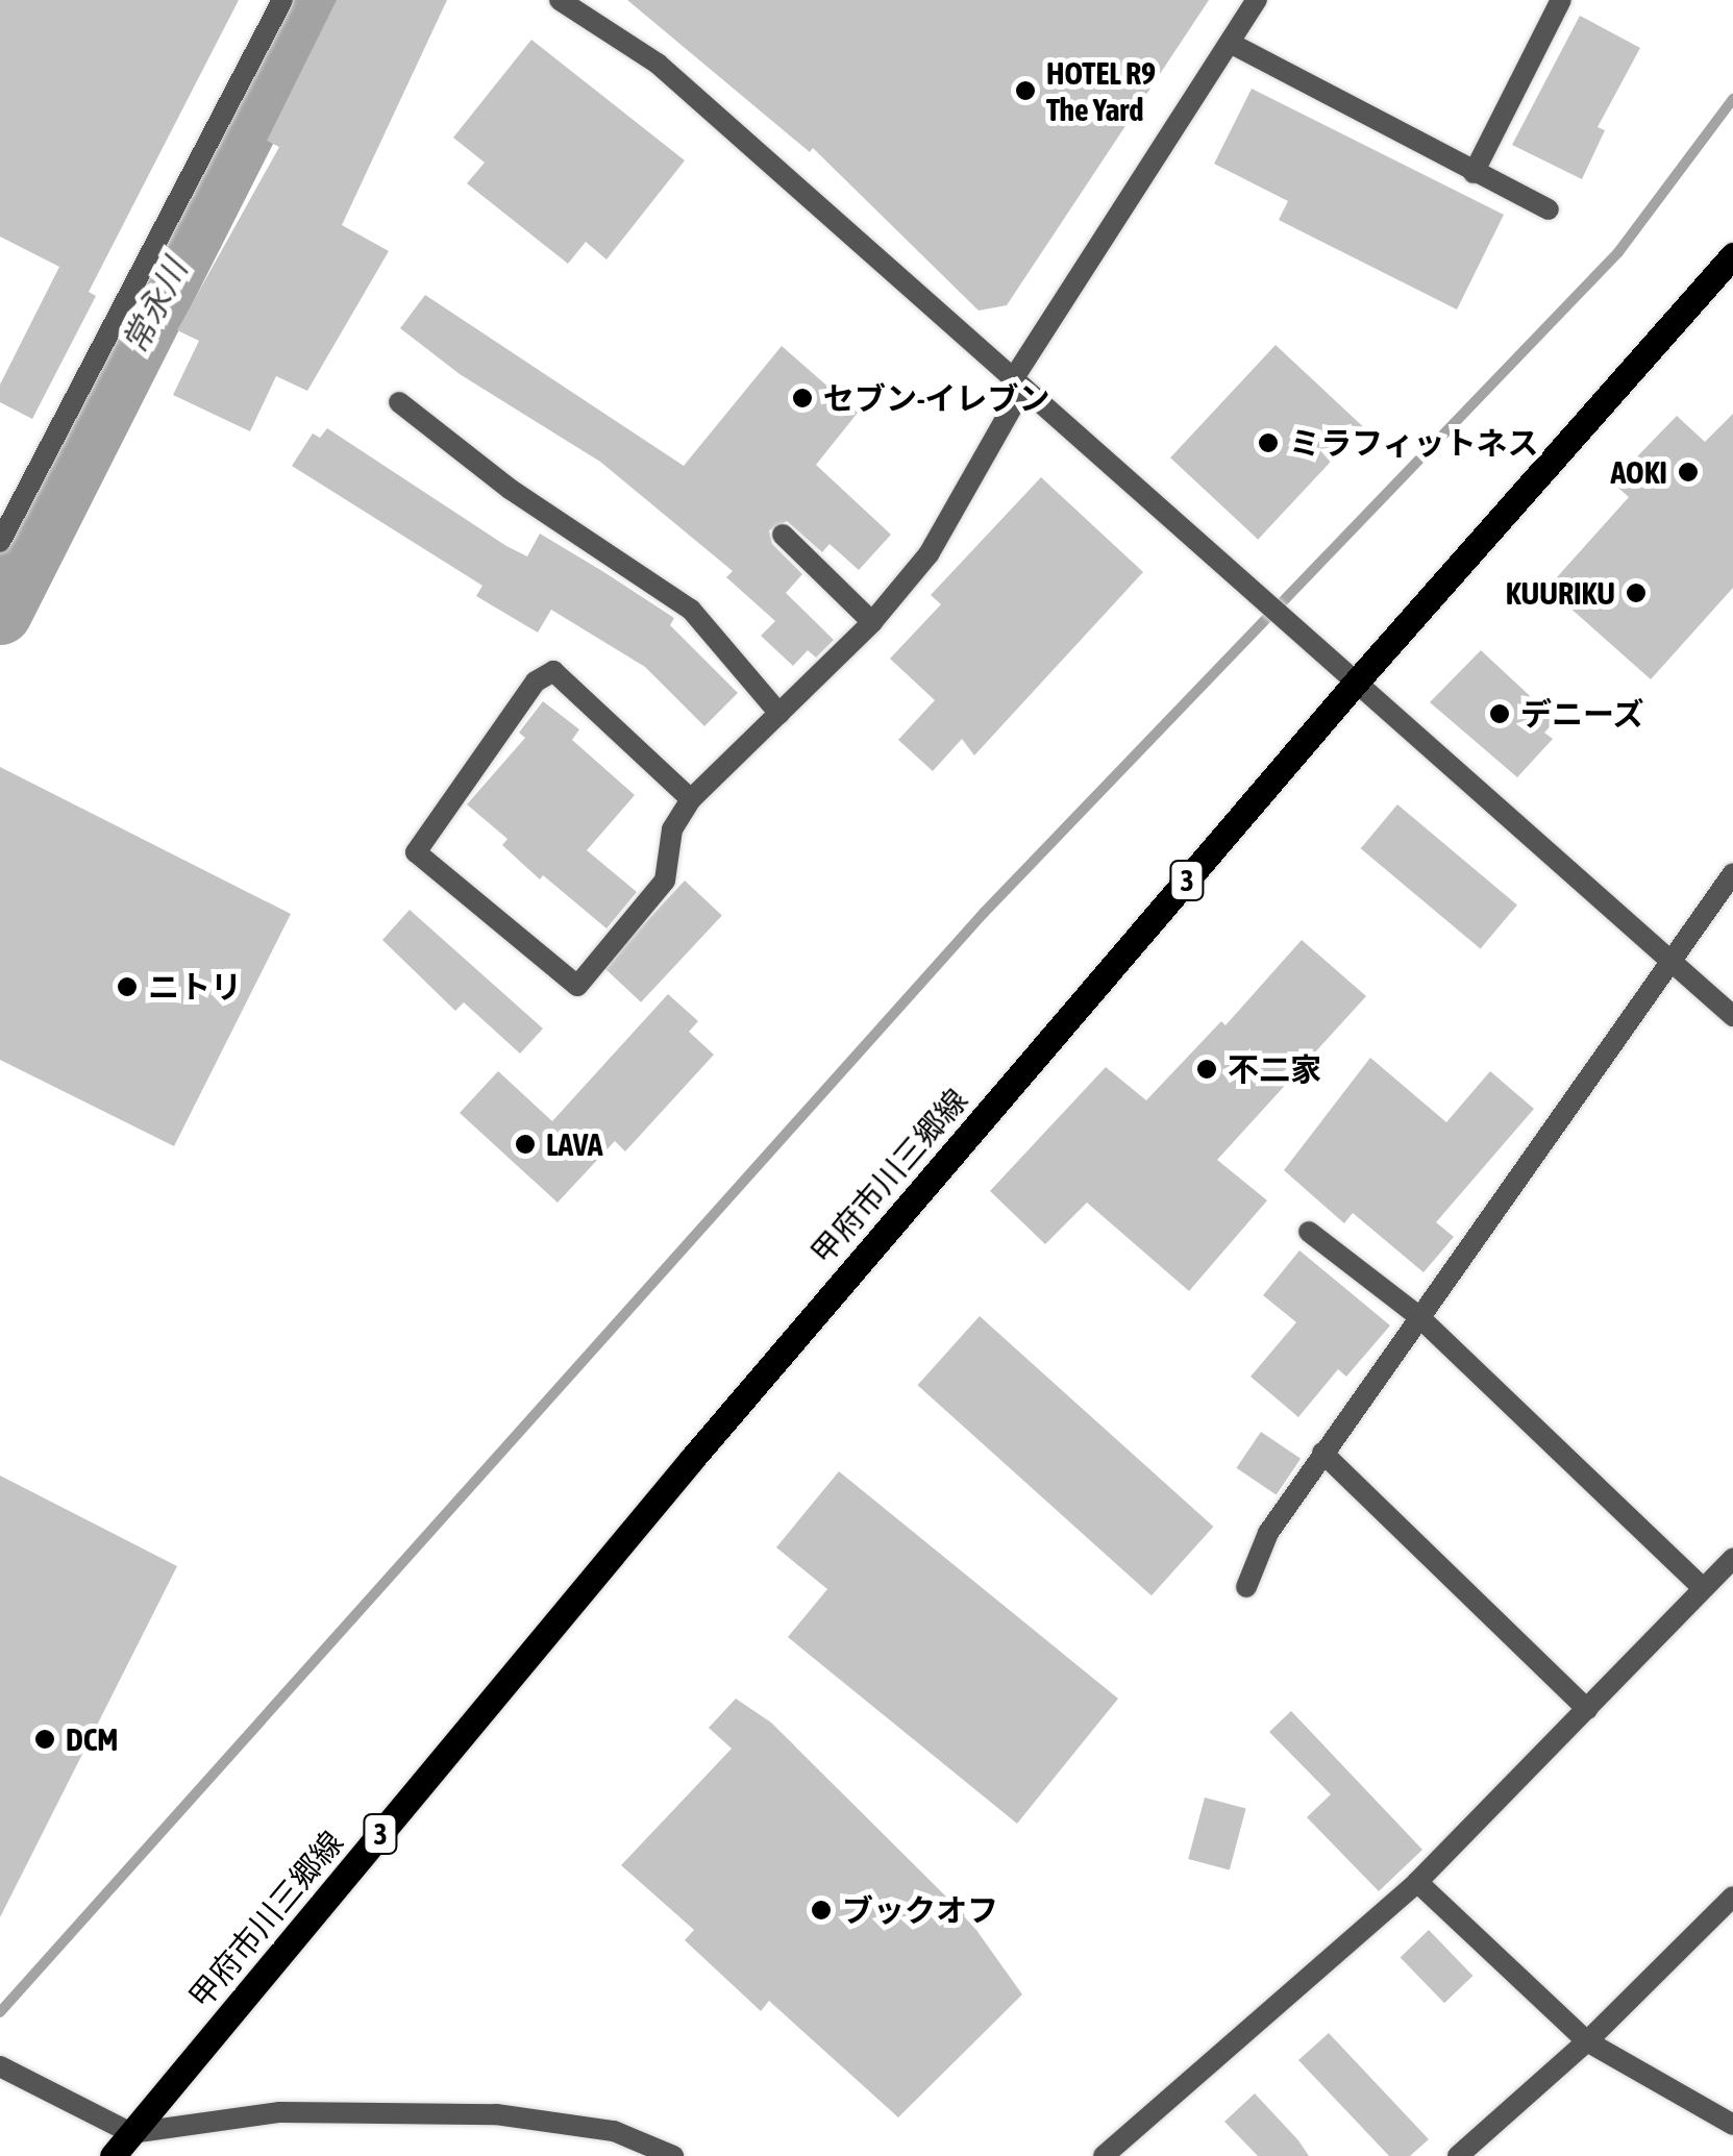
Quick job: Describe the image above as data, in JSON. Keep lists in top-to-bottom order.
{
  "streets": {
    "main road": ["3", "甲府市川三郷線"]
  },
  "water": ["常永川"],
  "places": [
    "HOTEL R9 The Yard",
    "セブン-イレブン",
    "ミラフィットネス",
    "AOKI",
    "KUURIKU",
    "デニーズ",
    "ニトリ",
    "不二家",
    "LAVA",
    "DCM",
    "ブックオフ"
  ]
}
